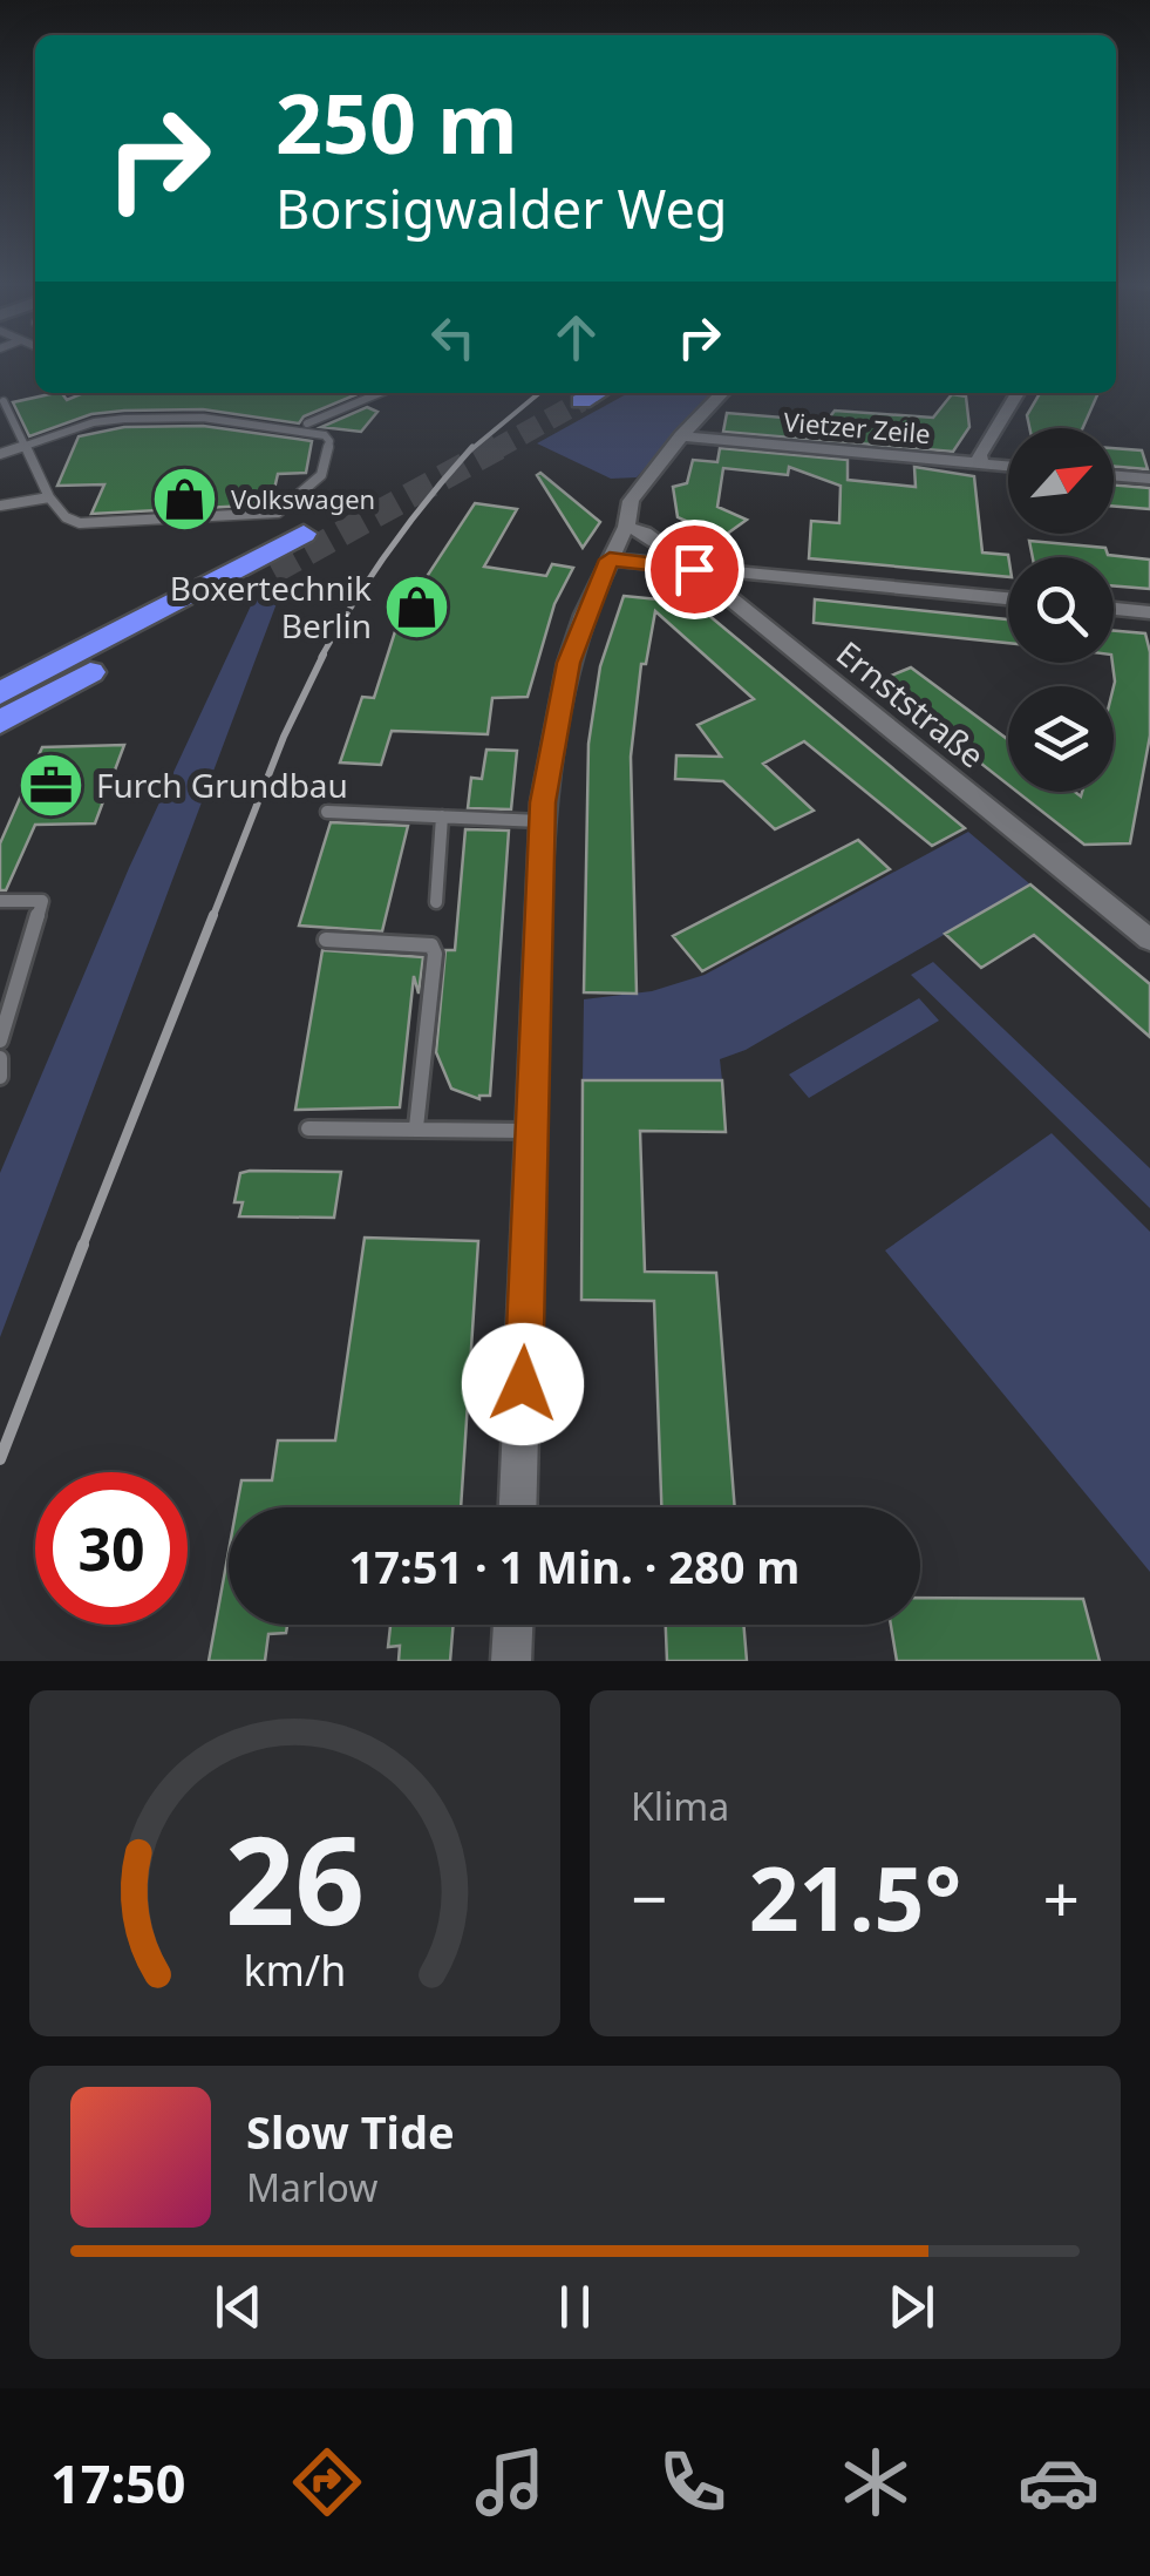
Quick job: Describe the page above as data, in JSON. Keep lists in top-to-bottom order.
{
  "streets": {
    "street": ["Vietzer Zeile", "Ernststraße"]
  },
  "places": {
    "shop": ["Volkswagen", "Boxertechnik Berlin"],
    "office": ["Furch Grundbau"]
  },
  "north": "top right",
  "page": {
    "turn": ["250 m", "Borsigwalder Weg"],
    "limit": "30",
    "trip": "17:51 · 1 Min. · 280 m",
    "tile": "Klima",
    "heat": ["−", "21.5°", "+"],
    "song": ["Slow Tide", "Marlow"],
    "tabs": "17:50",
    "gauge": ["26", "km/h"]
  }
}
